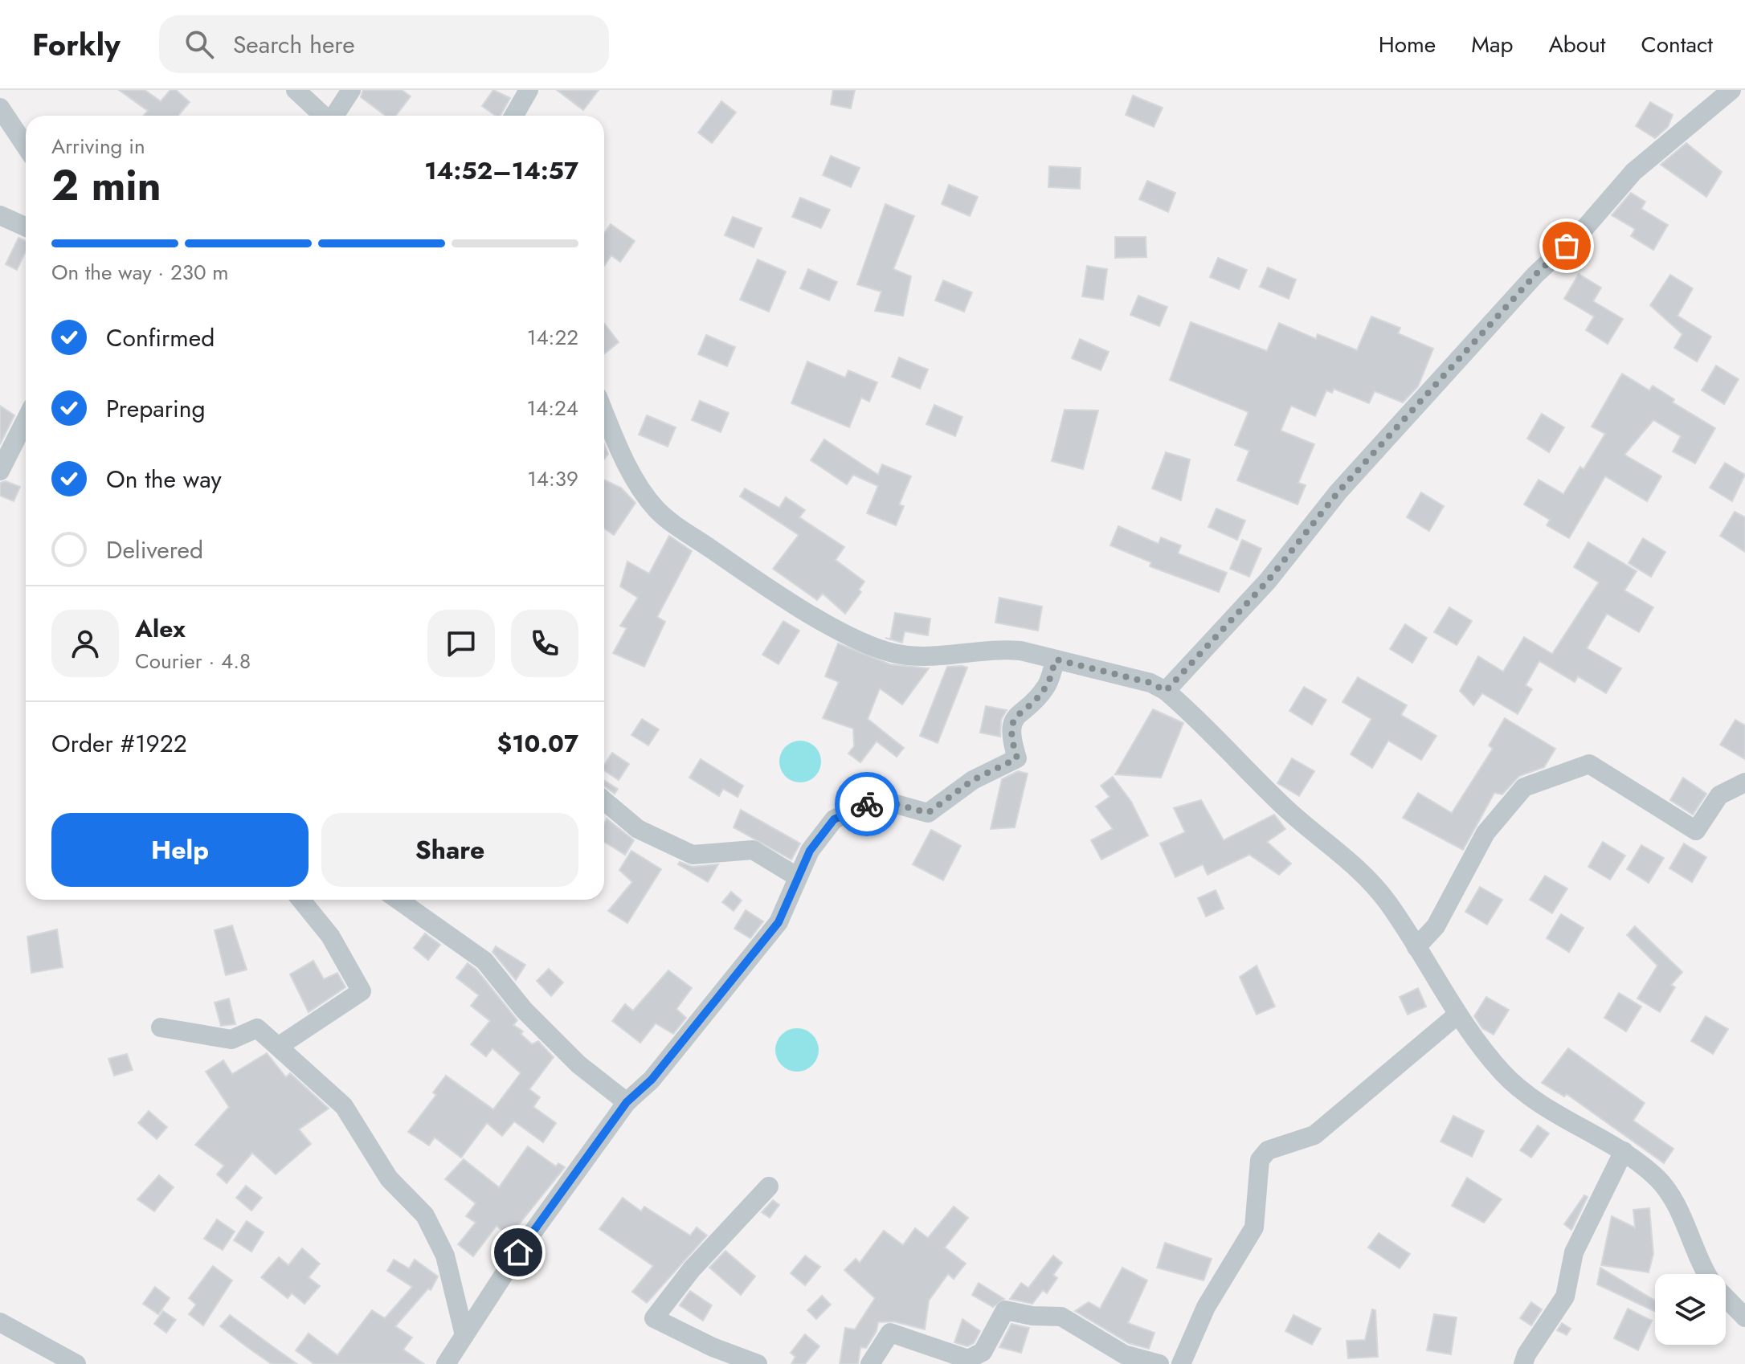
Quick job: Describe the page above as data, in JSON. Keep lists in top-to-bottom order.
{
  "page": {
    "header": "Forkly",
    "search": "Search here",
    "nav": [
      "Home",
      "Map",
      "About",
      "Contact"
    ],
    "heading": ["2 min", "Arriving in", "14:52–14:57"],
    "panel": [
      "Alex",
      "Courier · 4.8",
      "Order #1922",
      "$10.07"
    ],
    "bar": "On the way · 230 m",
    "list": [
      ["Confirmed", "14:22"],
      ["Preparing", "14:24"],
      ["On the way", "14:39"],
      "Delivered"
    ],
    "buttons": ["Help", "Share"]
  }
}
